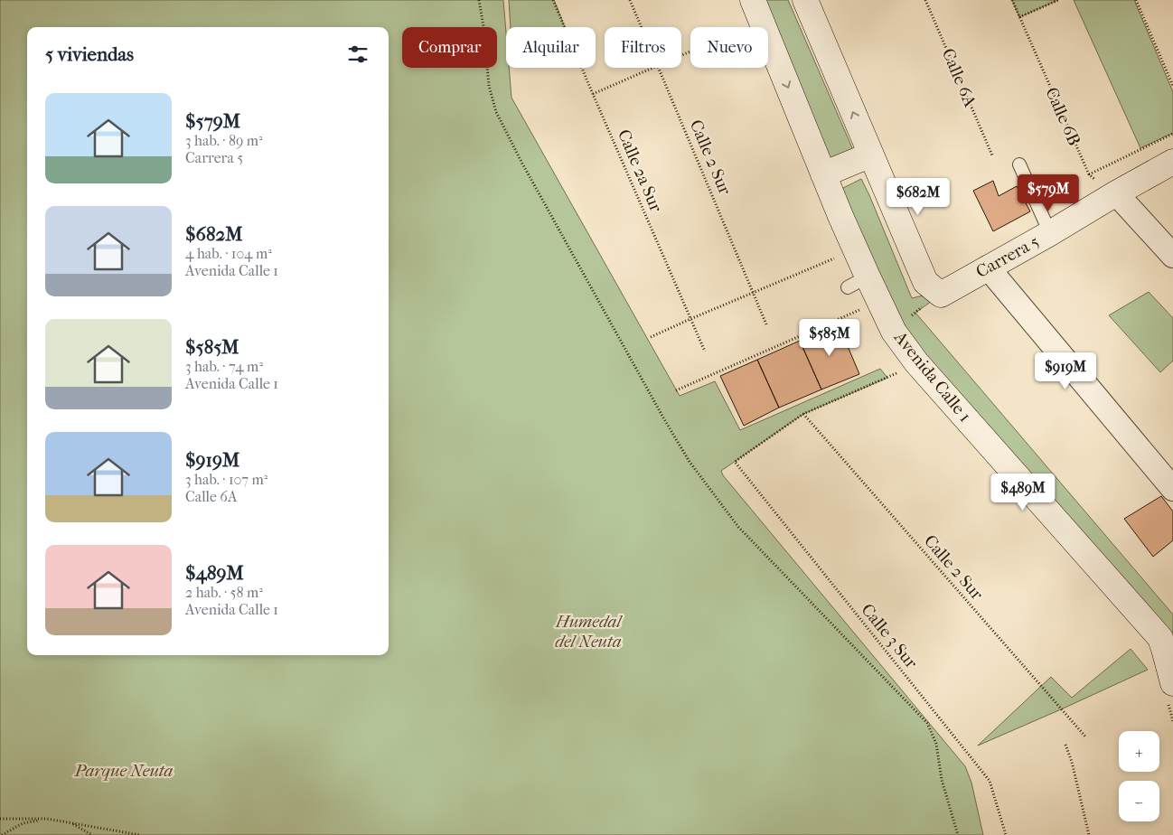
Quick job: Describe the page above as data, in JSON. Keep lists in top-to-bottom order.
{
  "streets": {
    "main road": ["Carrera 5", "Avenida Calle 1"],
    "path": [
      "Calle 6A",
      "Calle 6B",
      "Calle 2 Sur",
      "Calle 2a Sur",
      "Calle 3 Sur"
    ]
  },
  "crossings": [
    ["Calle 2 Sur", "Calle 3 Sur"]
  ],
  "parks": ["Humedal del Neuta", "Parque Neuta"],
  "page": {
    "chip": [
      "Comprar",
      "Alquilar",
      "Filtros",
      "Nuevo"
    ],
    "heading": "5 viviendas",
    "list": [
      {
        "name": "$579M",
        "note": "3 hab. · 89 m² · Carrera 5"
      },
      {
        "name": "$682M",
        "note": "4 hab. · 104 m² · Avenida Calle 1"
      },
      {
        "name": "$585M",
        "note": "3 hab. · 74 m² · Avenida Calle 1"
      },
      {
        "name": "$919M",
        "note": "3 hab. · 107 m² · Calle 6A"
      },
      {
        "name": "$489M",
        "note": "2 hab. · 58 m² · Avenida Calle 1"
      }
    ],
    "price": [
      "$579M",
      "$682M",
      "$585M",
      "$919M",
      "$489M"
    ],
    "map_buttons": ["+", "−"]
  }
}
